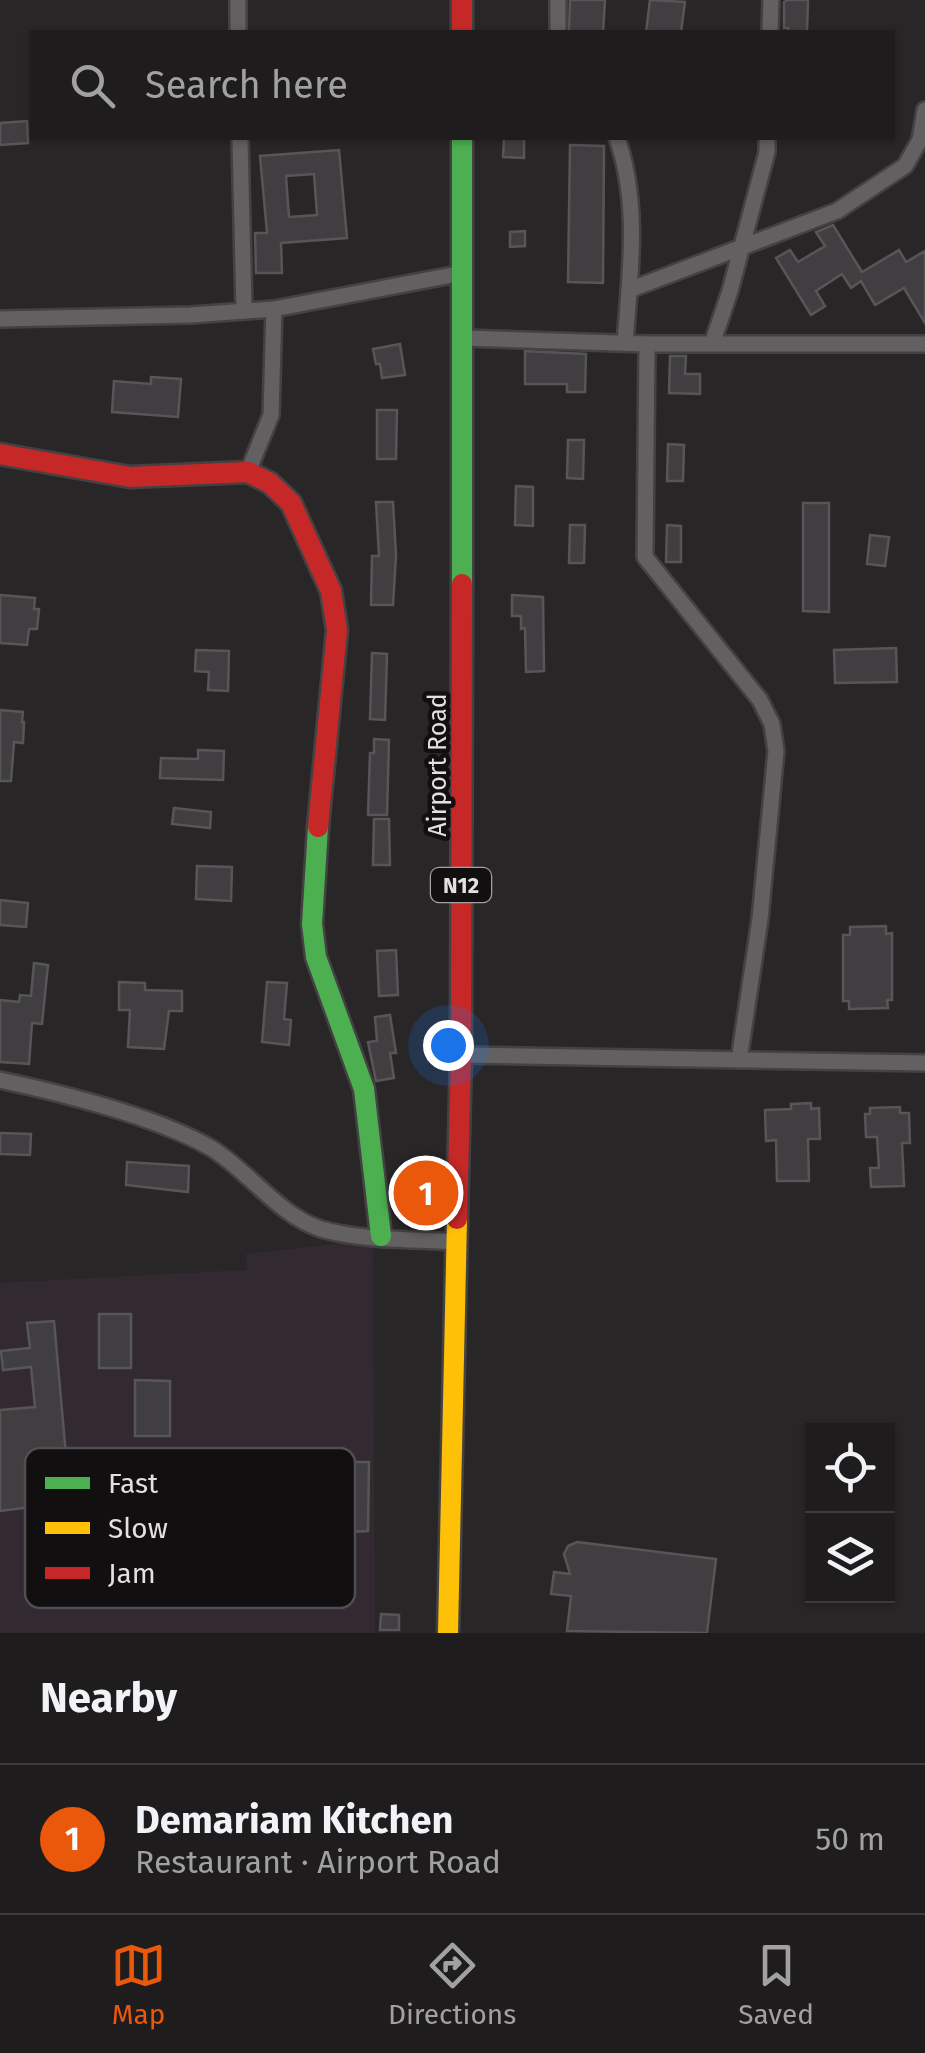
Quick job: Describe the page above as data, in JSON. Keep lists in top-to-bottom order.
{
  "streets": {
    "main road": ["Airport Road", "N12"]
  },
  "legend": ["Fast", "Slow", "Jam"],
  "page": {
    "search": "Search here",
    "pins": "1",
    "heading": "Nearby",
    "list": [
      {
        "mark": "1",
        "name": "Demariam Kitchen",
        "note": "Restaurant · Airport Road",
        "value": "50 m"
      }
    ],
    "nav": ["Map", "Directions", "Saved"]
  }
}
